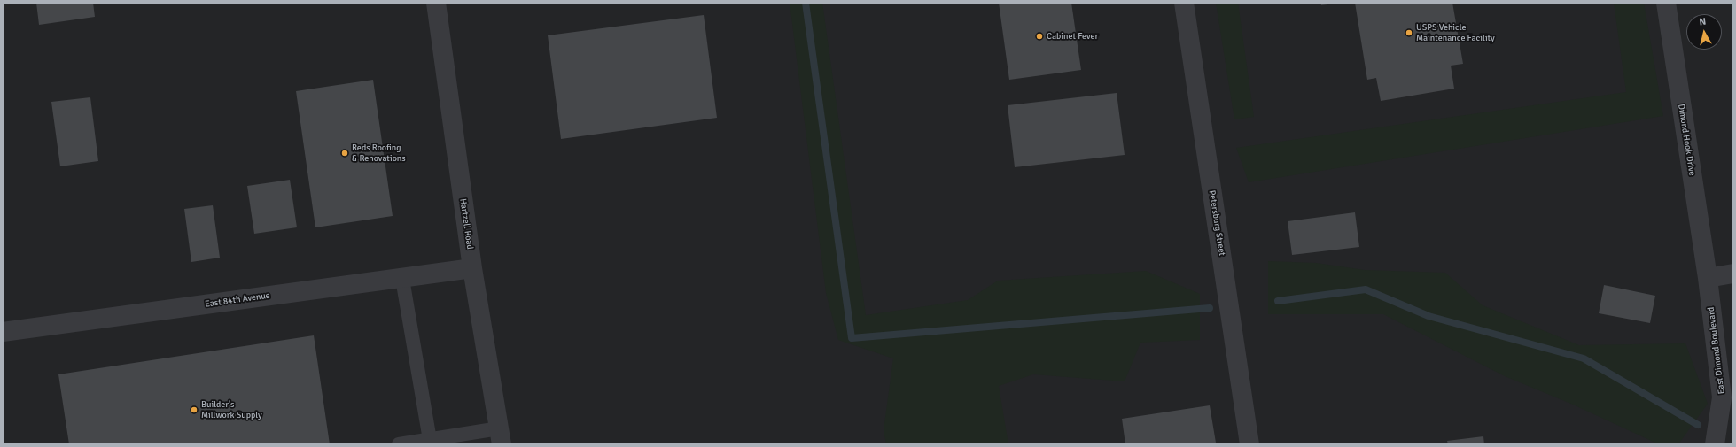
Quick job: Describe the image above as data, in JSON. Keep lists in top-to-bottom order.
{
  "streets": {
    "street": [
      "Dimond Hook Drive",
      "Petersburg Street",
      "Hartzell Road",
      "East 84th Avenue",
      "East Dimond Boulevard"
    ]
  },
  "crossings": [
    ["Dimond Hook Drive", "East Dimond Boulevard"],
    ["Hartzell Road", "East 84th Avenue"]
  ],
  "places": [
    "USPS Vehicle Maintenance Facility",
    "Cabinet Fever",
    "Reds Roofing & Renovations",
    "Builder's Millwork Supply"
  ],
  "north": "top"
}
